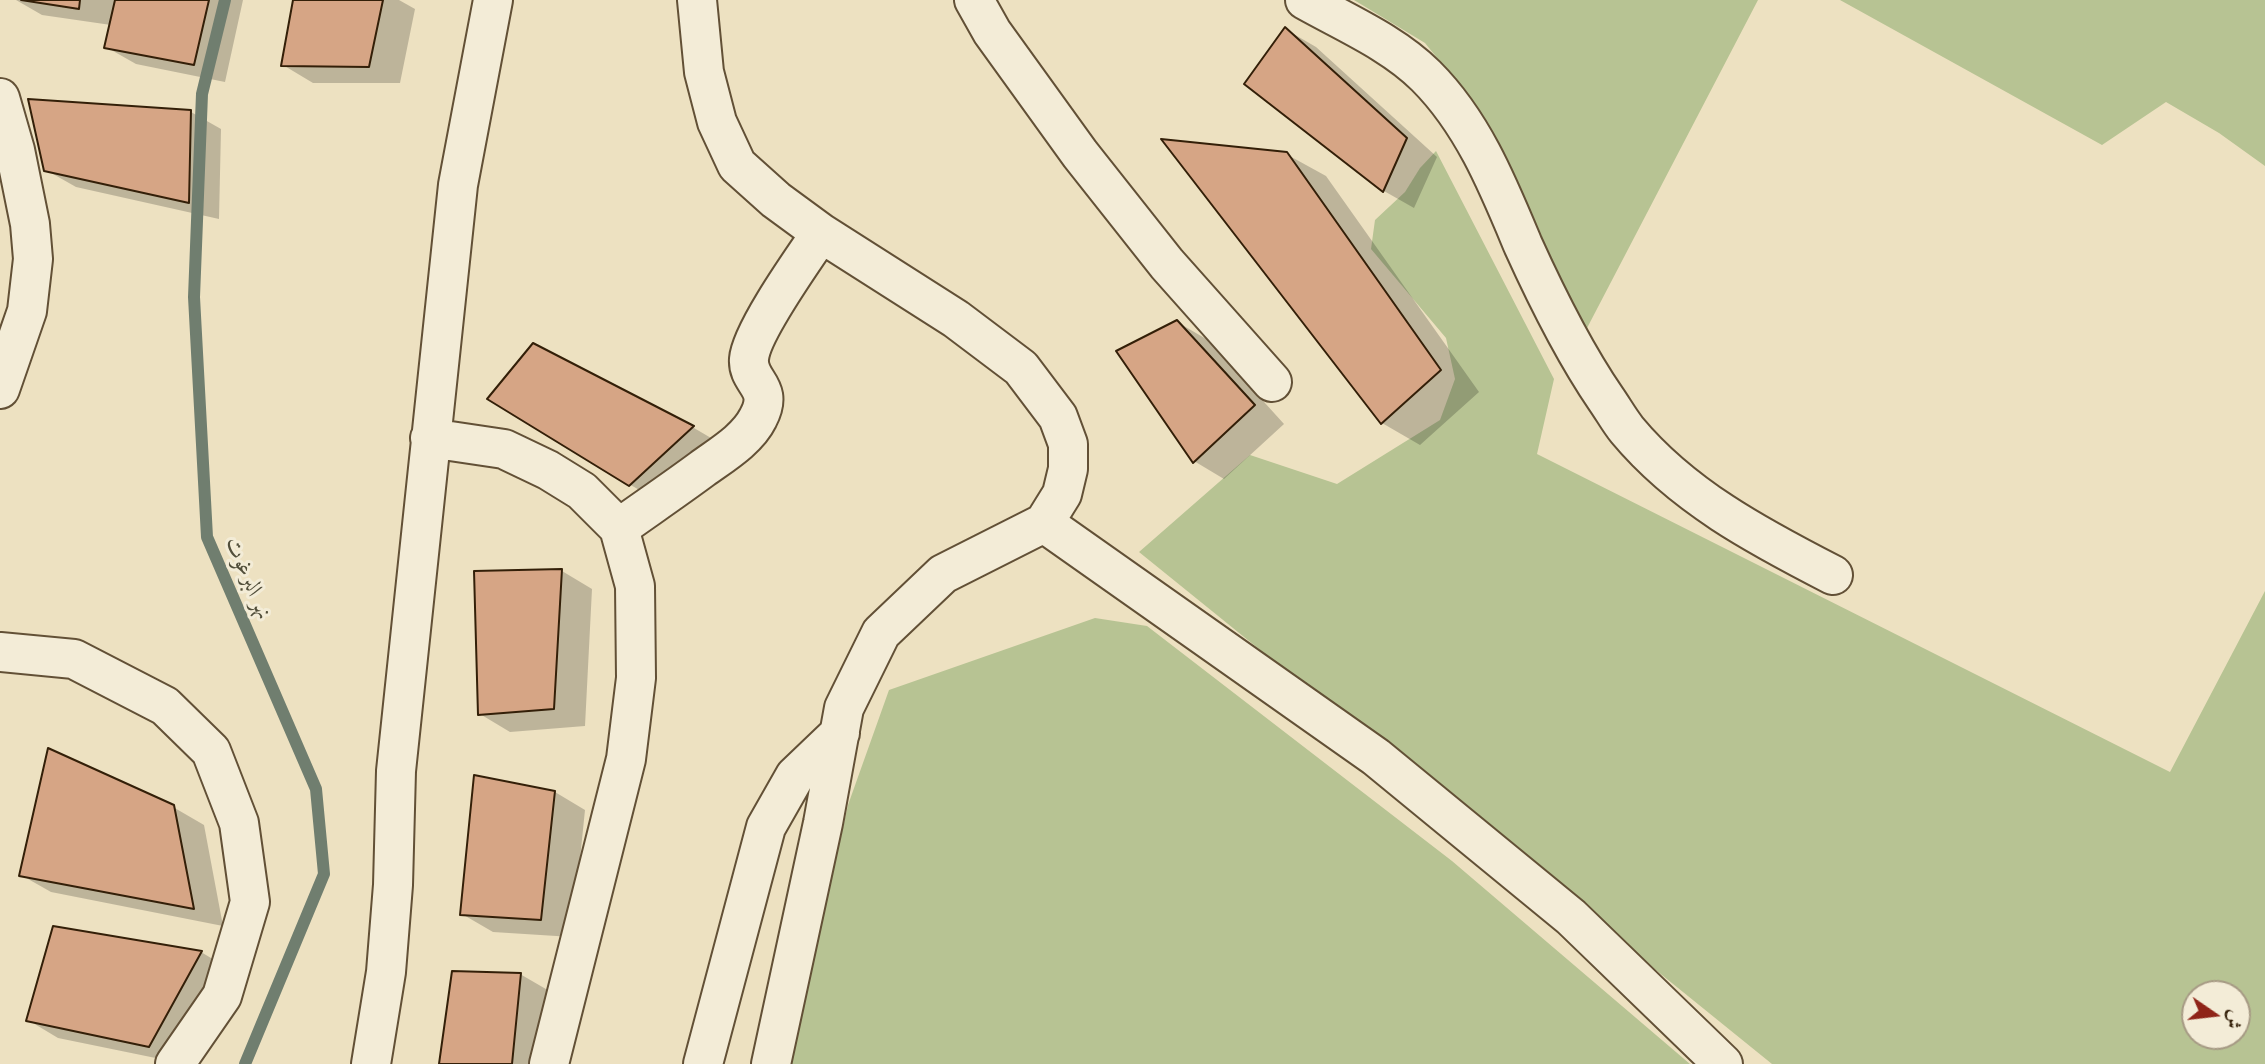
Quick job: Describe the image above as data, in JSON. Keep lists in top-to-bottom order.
{
  "water": ["نهر البرغوت"],
  "north": "right"
}
